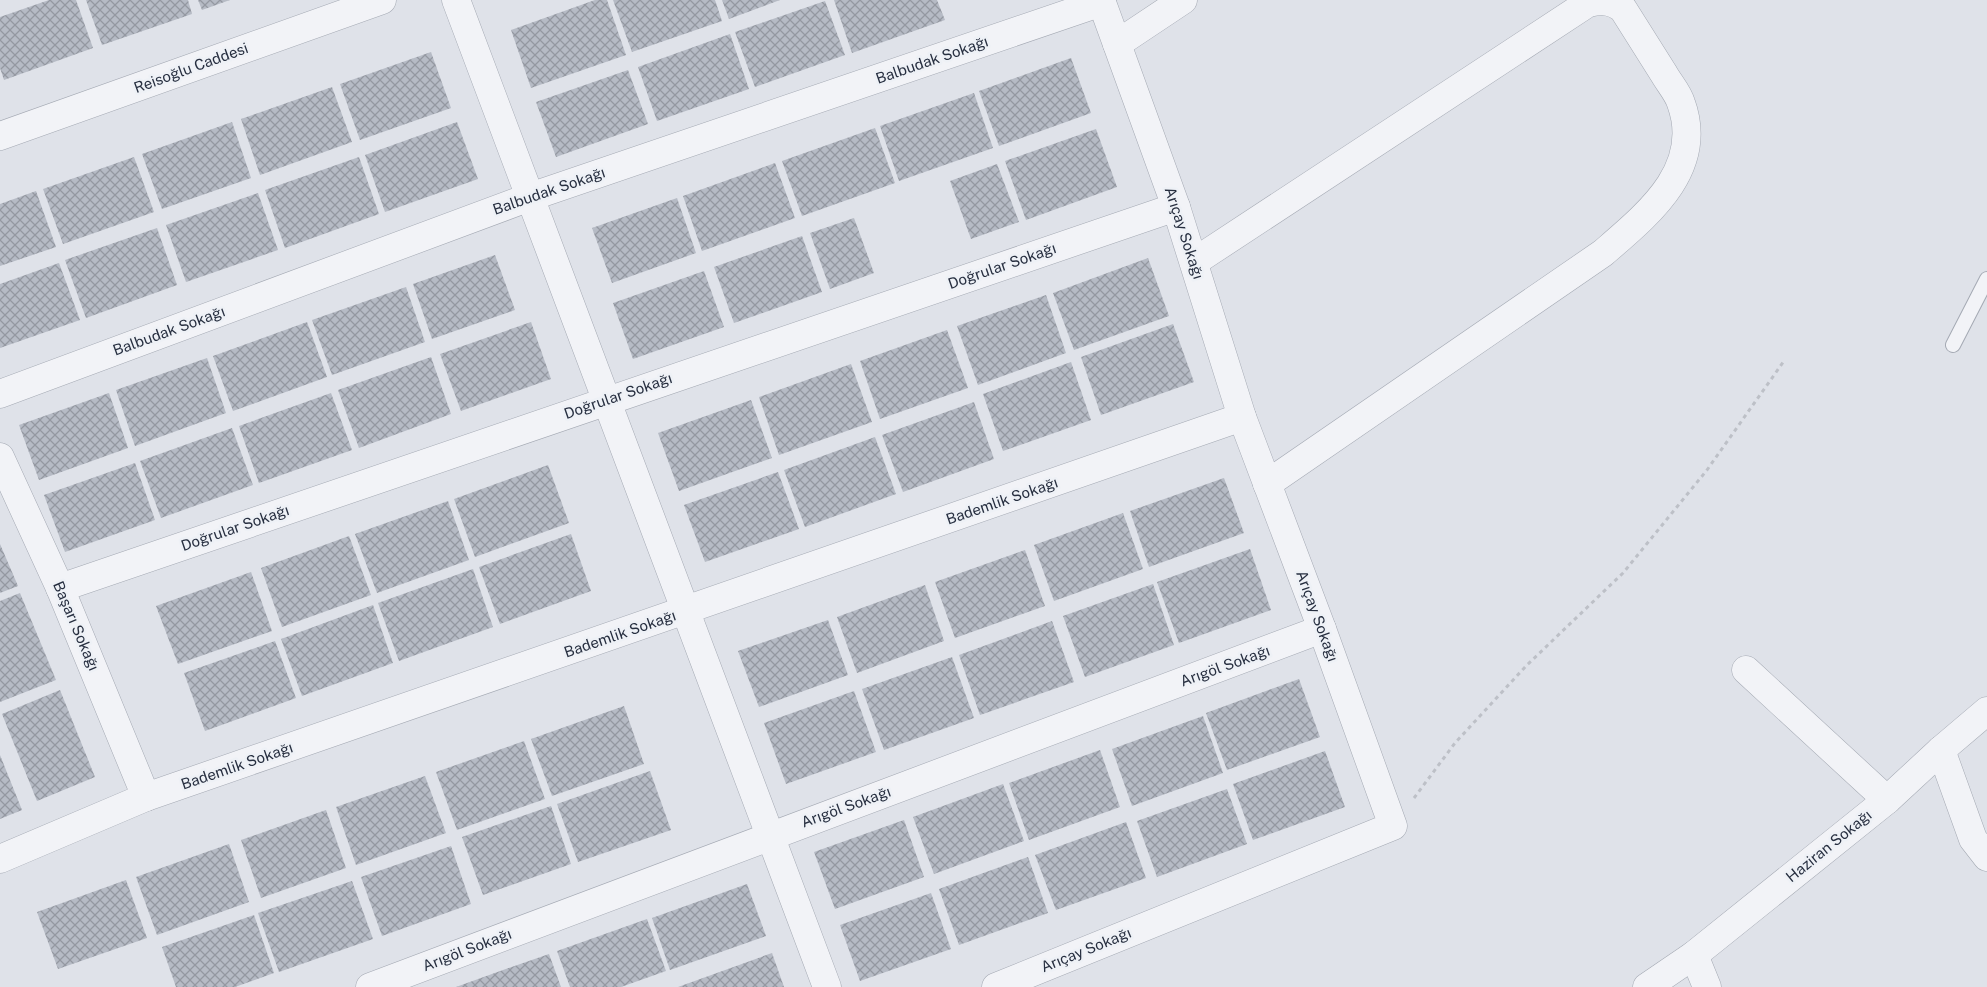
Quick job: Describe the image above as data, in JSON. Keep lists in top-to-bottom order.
{
  "streets": {
    "street": [
      "Balbudak Sokağı",
      "Reisoğlu Caddesi",
      "Arıçay Sokağı",
      "Doğrular Sokağı",
      "Bademlik Sokağı",
      "Başarı Sokağı",
      "Arıgöl Sokağı",
      "Haziran Sokağı"
    ]
  },
  "crossings": [
    ["Balbudak Sokağı", "Arıçay Sokağı"],
    ["Arıçay Sokağı", "Doğrular Sokağı"],
    ["Arıçay Sokağı", "Bademlik Sokağı"],
    ["Arıçay Sokağı", "Arıgöl Sokağı"],
    ["Doğrular Sokağı", "Başarı Sokağı"],
    ["Bademlik Sokağı", "Başarı Sokağı"]
  ]
}
